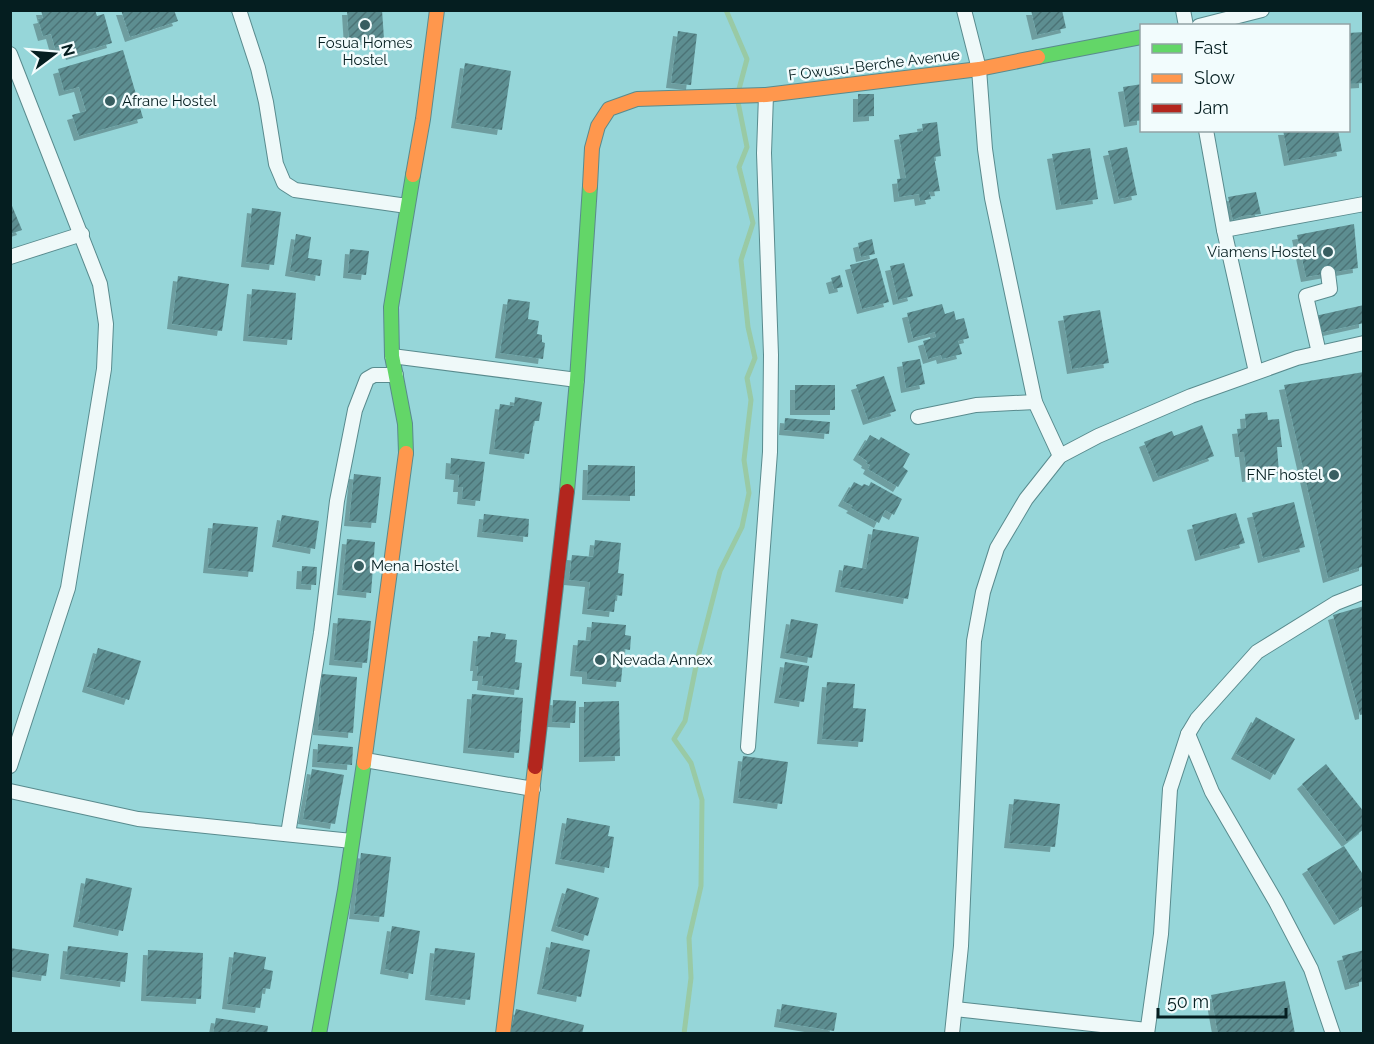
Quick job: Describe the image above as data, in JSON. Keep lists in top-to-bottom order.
{
  "streets": {
    "street": ["F Owusu-Berche Avenue"]
  },
  "places": [
    "Fosua Homes Hostel",
    "Afrane Hostel",
    "Viamens Hostel",
    "FNF hostel",
    "Mena Hostel",
    "Nevada Annex"
  ],
  "legend": ["Fast", "Slow", "Jam"],
  "scale_bar": "50 m",
  "north": "right"
}
